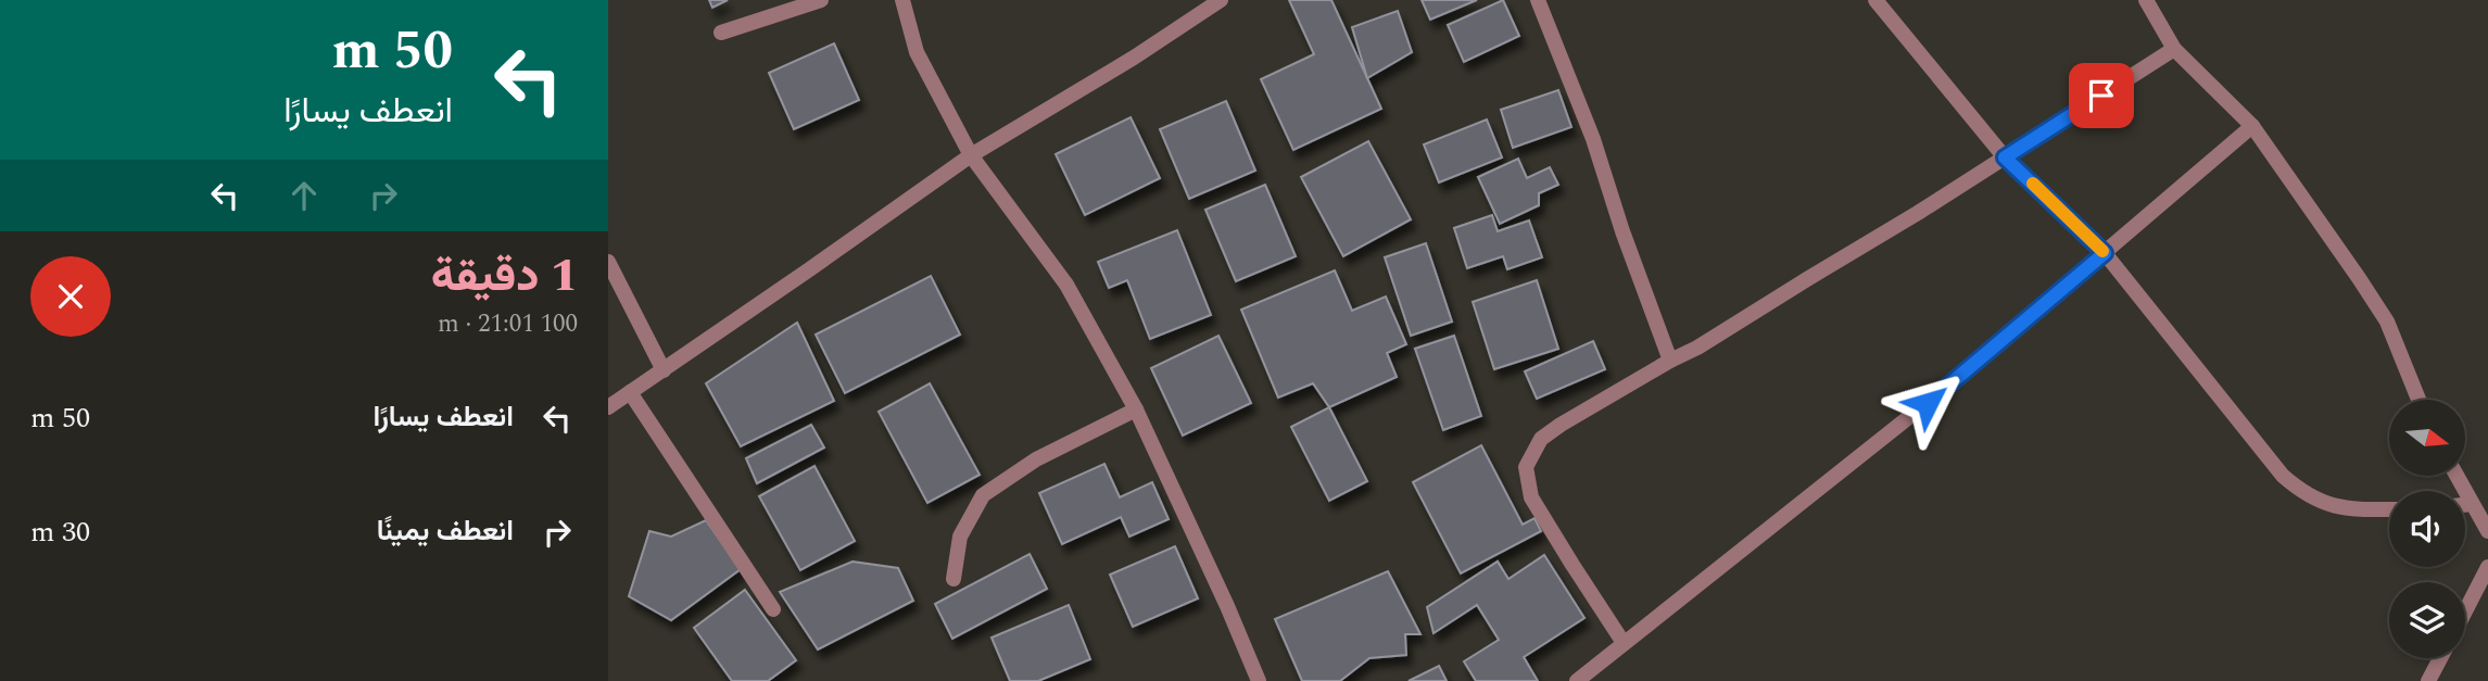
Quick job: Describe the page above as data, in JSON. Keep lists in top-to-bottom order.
{
  "north": "right",
  "page": {
    "turn": ["50 m", "انعطف يسارًا"],
    "heading": ["1 دقيقة", "100 m · 21:01"],
    "list": [
      {
        "name": "انعطف يسارًا",
        "value": "50 m"
      },
      {
        "name": "انعطف يمينًا",
        "value": "30 m"
      }
    ]
  }
}
